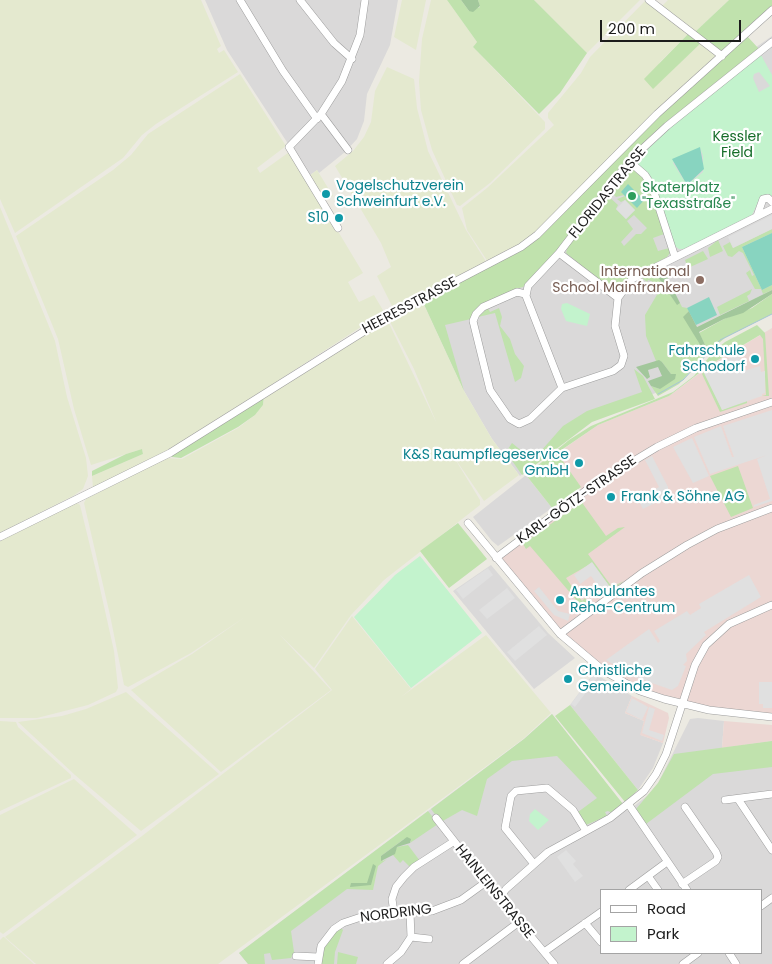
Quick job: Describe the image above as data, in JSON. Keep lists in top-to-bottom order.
{
  "streets": {
    "street": [
      "FLORIDASTRASSE",
      "HEERESSTRASSE",
      "KARL-GÖTZ-STRASSE",
      "HAINLEINSTRASSE",
      "NORDRING"
    ]
  },
  "crossings": [
    ["HAINLEINSTRASSE", "NORDRING"]
  ],
  "parks": ["Kessler Field"],
  "places": [
    "Vogelschutzverein Schweinfurt e.V.",
    "Skaterplatz \"Texasstraße\"",
    "S10",
    "International School Mainfranken",
    "Fahrschule Schodorf",
    "K&S Raumpflegeservice GmbH",
    "Frank & Söhne AG",
    "Ambulantes Reha-Centrum",
    "Christliche Gemeinde"
  ],
  "legend": ["Road", "Park"],
  "scale_bar": "200 m"
}
